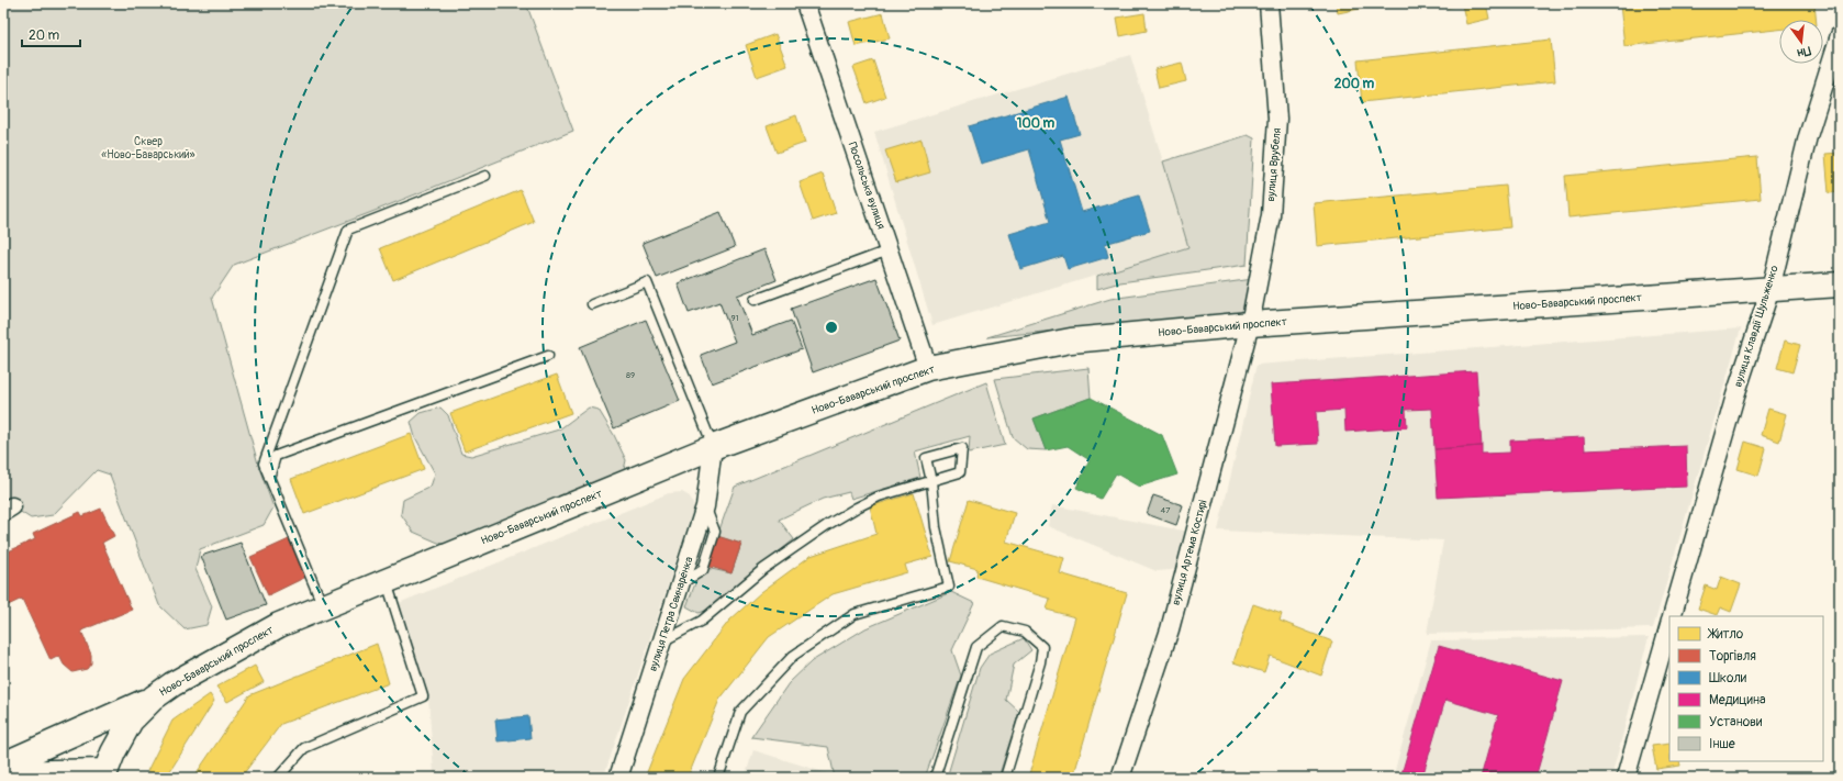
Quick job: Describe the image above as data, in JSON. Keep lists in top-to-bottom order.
{
  "streets": {
    "main road": ["Ново-Баварський проспект"],
    "street": [
      "вулиця Врубеля",
      "Посольська вулиця",
      "вулиця Клавдії Шульженко",
      "вулиця Артема Костирі",
      "вулиця Петра Свинаренка"
    ]
  },
  "crossings": [
    ["вулиця Врубеля", "Ново-Баварський проспект"],
    ["вулиця Врубеля", "вулиця Артема Костирі"],
    ["Посольська вулиця", "Ново-Баварський проспект"],
    ["Ново-Баварський проспект", "вулиця Клавдії Шульженко"],
    ["Ново-Баварський проспект", "вулиця Артема Костирі"],
    ["Ново-Баварський проспект", "вулиця Петра Свинаренка"]
  ],
  "parks": ["Сквер «Ново-Баварський»"],
  "house_numbers": ["91", "89", "47"],
  "legend": [
    "Житло",
    "Торгівля",
    "Школи",
    "Медицина",
    "Установи",
    "Інше"
  ],
  "scale_bar": "20 m",
  "north": "bottom",
  "rings": ["200 m", "100 m"]
}
